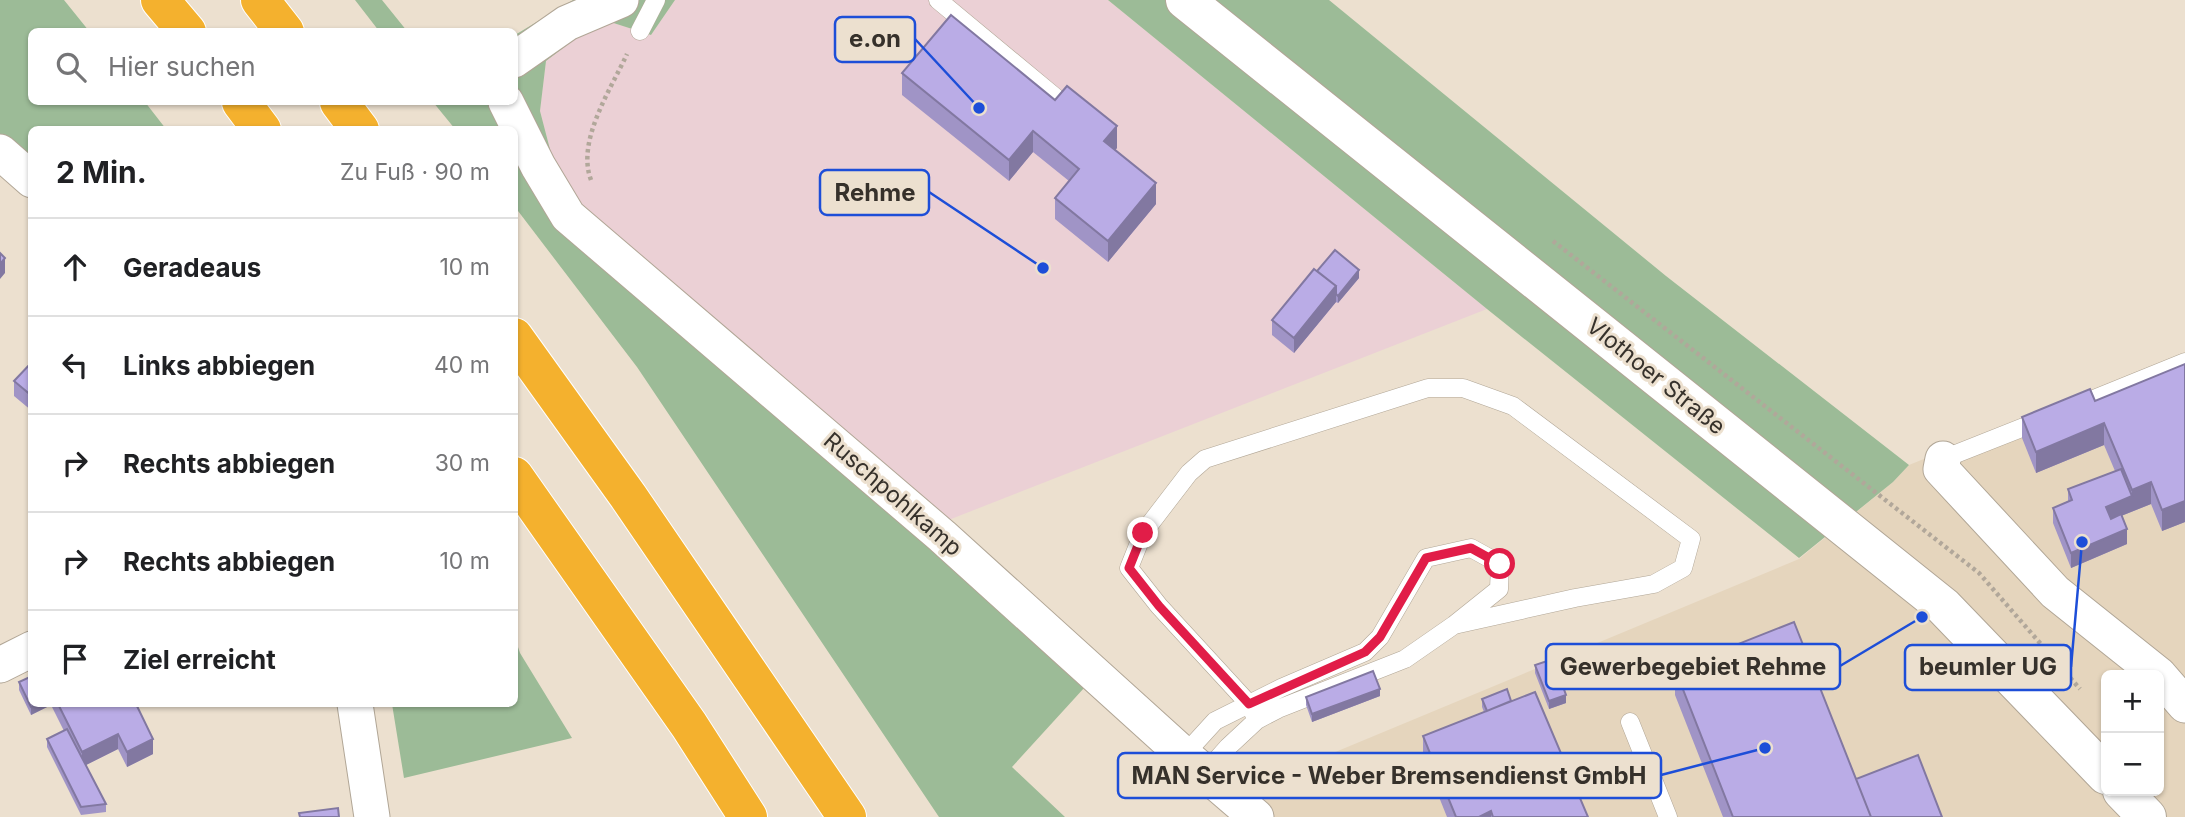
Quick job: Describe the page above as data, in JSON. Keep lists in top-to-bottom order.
{
  "streets": {
    "main road": ["Vlothoer Straße"],
    "street": ["Ruschpohlkamp"]
  },
  "places": [
    "e.on",
    "Rehme",
    "beumler UG",
    "Gewerbegebiet Rehme",
    "MAN Service - Weber Bremsendienst GmbH"
  ],
  "page": {
    "search": "Hier suchen",
    "heading": ["2 Min.", "Zu Fuß · 90 m"],
    "list": [
      ["Geradeaus", "10 m"],
      ["Links abbiegen", "40 m"],
      ["Rechts abbiegen", "30 m"],
      ["Rechts abbiegen", "10 m"],
      "Ziel erreicht"
    ],
    "map_buttons": ["+", "−"]
  }
}
